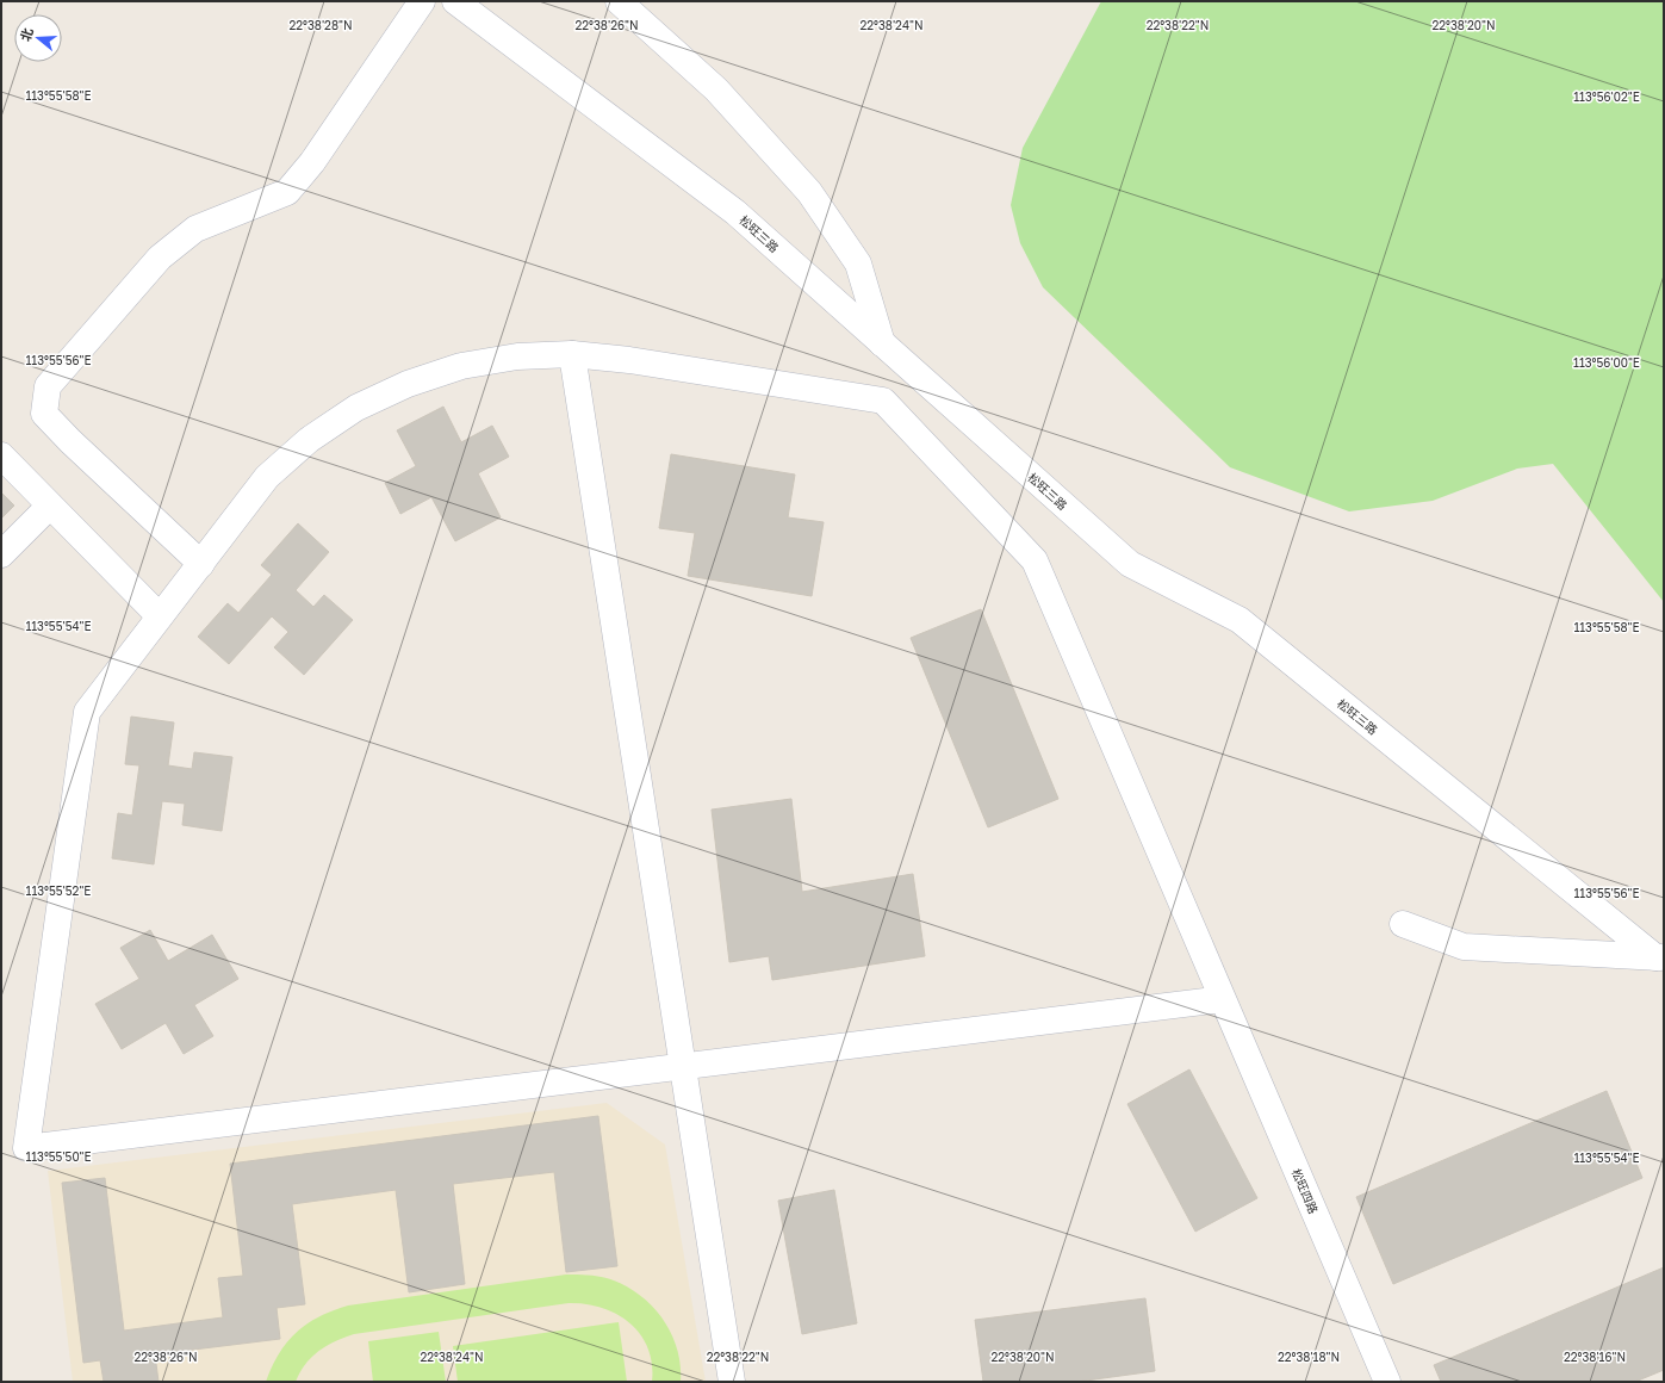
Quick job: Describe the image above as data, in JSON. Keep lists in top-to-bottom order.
{
  "streets": {
    "street": ["松旺三路", "松旺四路"]
  },
  "north": "left",
  "coordinates": [
    "22°38'28\"N",
    "22°38'26\"N",
    "22°38'24\"N",
    "22°38'22\"N",
    "22°38'20\"N",
    "113°55'58\"E",
    "113°56'02\"E",
    "113°55'56\"E",
    "113°56'00\"E",
    "113°55'54\"E",
    "113°55'52\"E",
    "113°55'50\"E",
    "22°38'18\"N",
    "22°38'16\"N"
  ]
}
